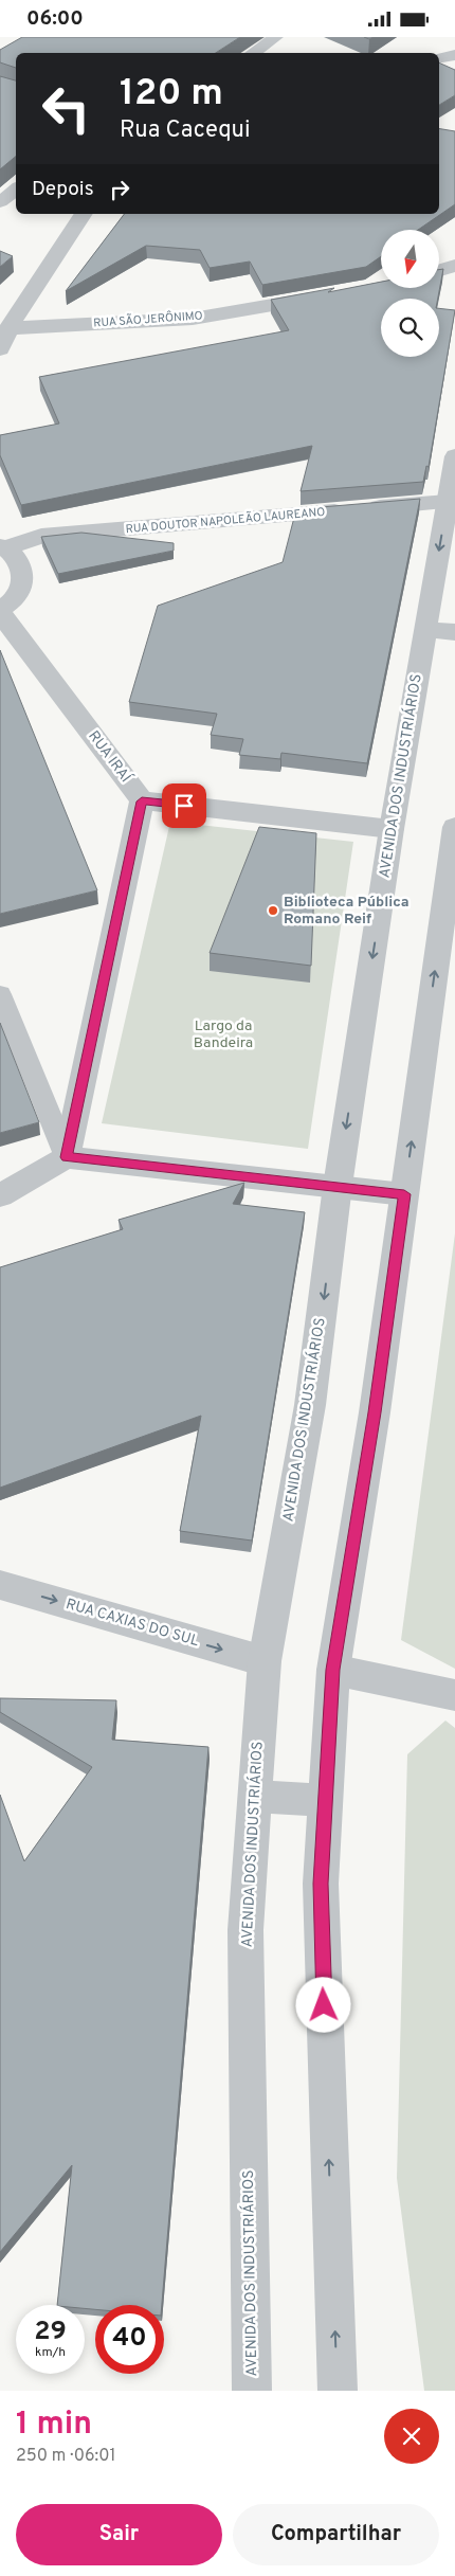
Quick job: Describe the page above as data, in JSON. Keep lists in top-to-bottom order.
{
  "streets": {
    "street": [
      "RUA SÃO JERÔNIMO",
      "RUA DOUTOR NAPOLEÃO LAUREANO",
      "RUA IRAÍ",
      "AVENIDA DOS INDUSTRIÁRIOS",
      "RUA CAXIAS DO SUL"
    ]
  },
  "crossings": [
    ["RUA DOUTOR NAPOLEÃO LAUREANO", "AVENIDA DOS INDUSTRIÁRIOS"],
    ["AVENIDA DOS INDUSTRIÁRIOS", "RUA CAXIAS DO SUL"]
  ],
  "one_way": ["RUA CAXIAS DO SUL"],
  "parks": ["Largo da Bandeira"],
  "places": ["Biblioteca Pública Romano Reif"],
  "north": "bottom",
  "page": {
    "status": "06:00",
    "turn": ["120 m", "Rua Cacequi"],
    "then": "Depois",
    "speed": "29 km/h",
    "limit": "40",
    "heading": ["1 min", "250 m · 06:01"],
    "buttons": ["Sair", "Compartilhar"]
  }
}
